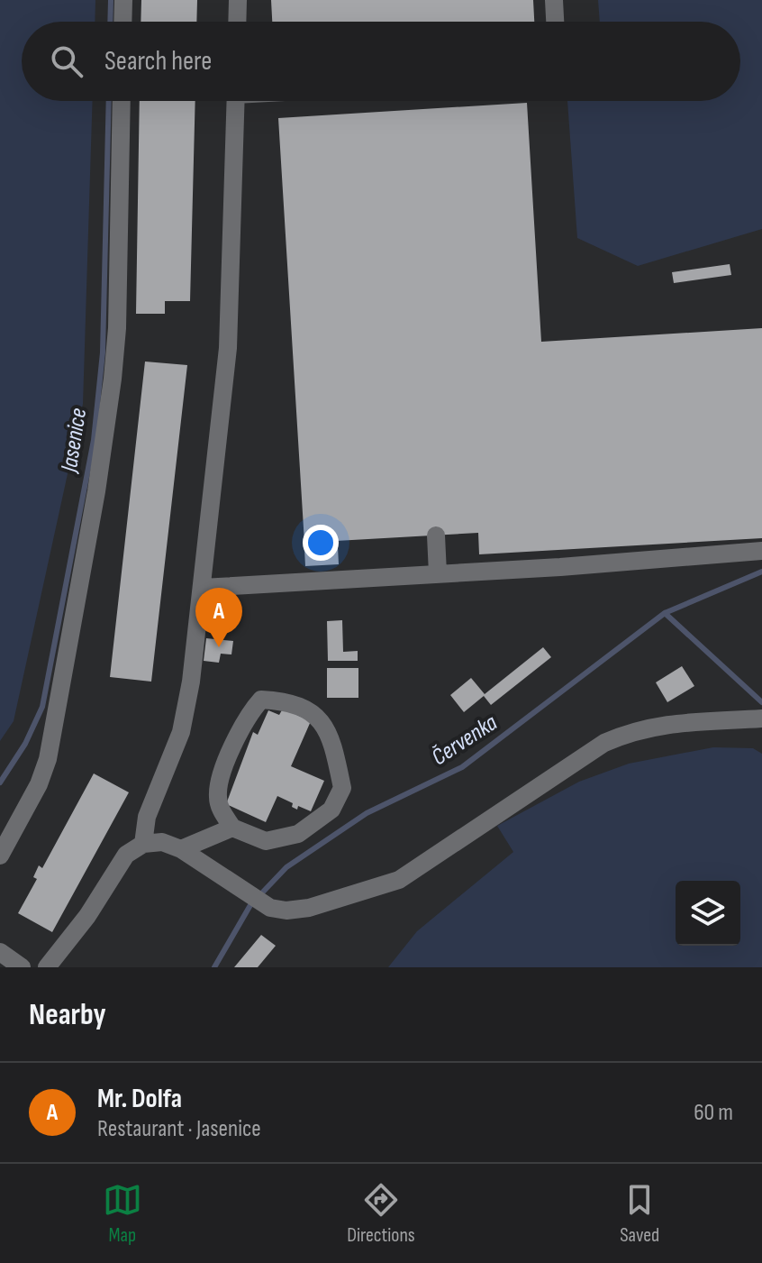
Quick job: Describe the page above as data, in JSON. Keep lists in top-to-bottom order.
{
  "water": ["Jasenice", "Červenka"],
  "page": {
    "search": "Search here",
    "pins": "A",
    "heading": "Nearby",
    "list": [
      {
        "mark": "A",
        "name": "Mr. Dolfa",
        "note": "Restaurant · Jasenice",
        "value": "60 m"
      }
    ],
    "nav": ["Map", "Directions", "Saved"]
  }
}
